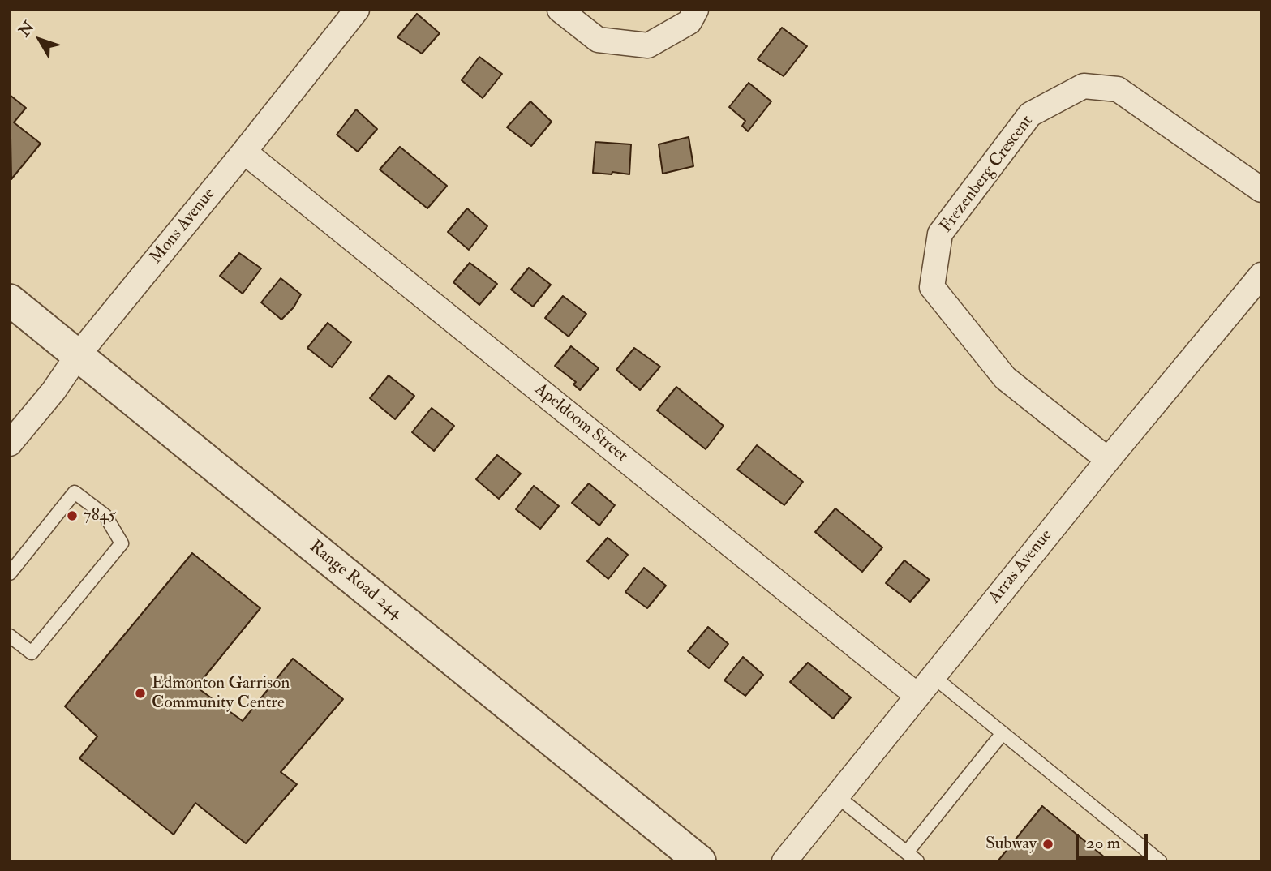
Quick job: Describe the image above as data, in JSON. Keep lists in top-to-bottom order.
{
  "streets": {
    "street": [
      "Frezenberg Crescent",
      "Mons Avenue",
      "Apeldoom Street",
      "Arras Avenue",
      "Range Road 244"
    ]
  },
  "crossings": [
    ["Frezenberg Crescent", "Arras Avenue"],
    ["Mons Avenue", "Apeldoom Street"],
    ["Mons Avenue", "Range Road 244"],
    ["Apeldoom Street", "Arras Avenue"]
  ],
  "places": ["7845", "Edmonton Garrison Community Centre", "Subway"],
  "scale_bar": "20 m",
  "north": "top left"
}
